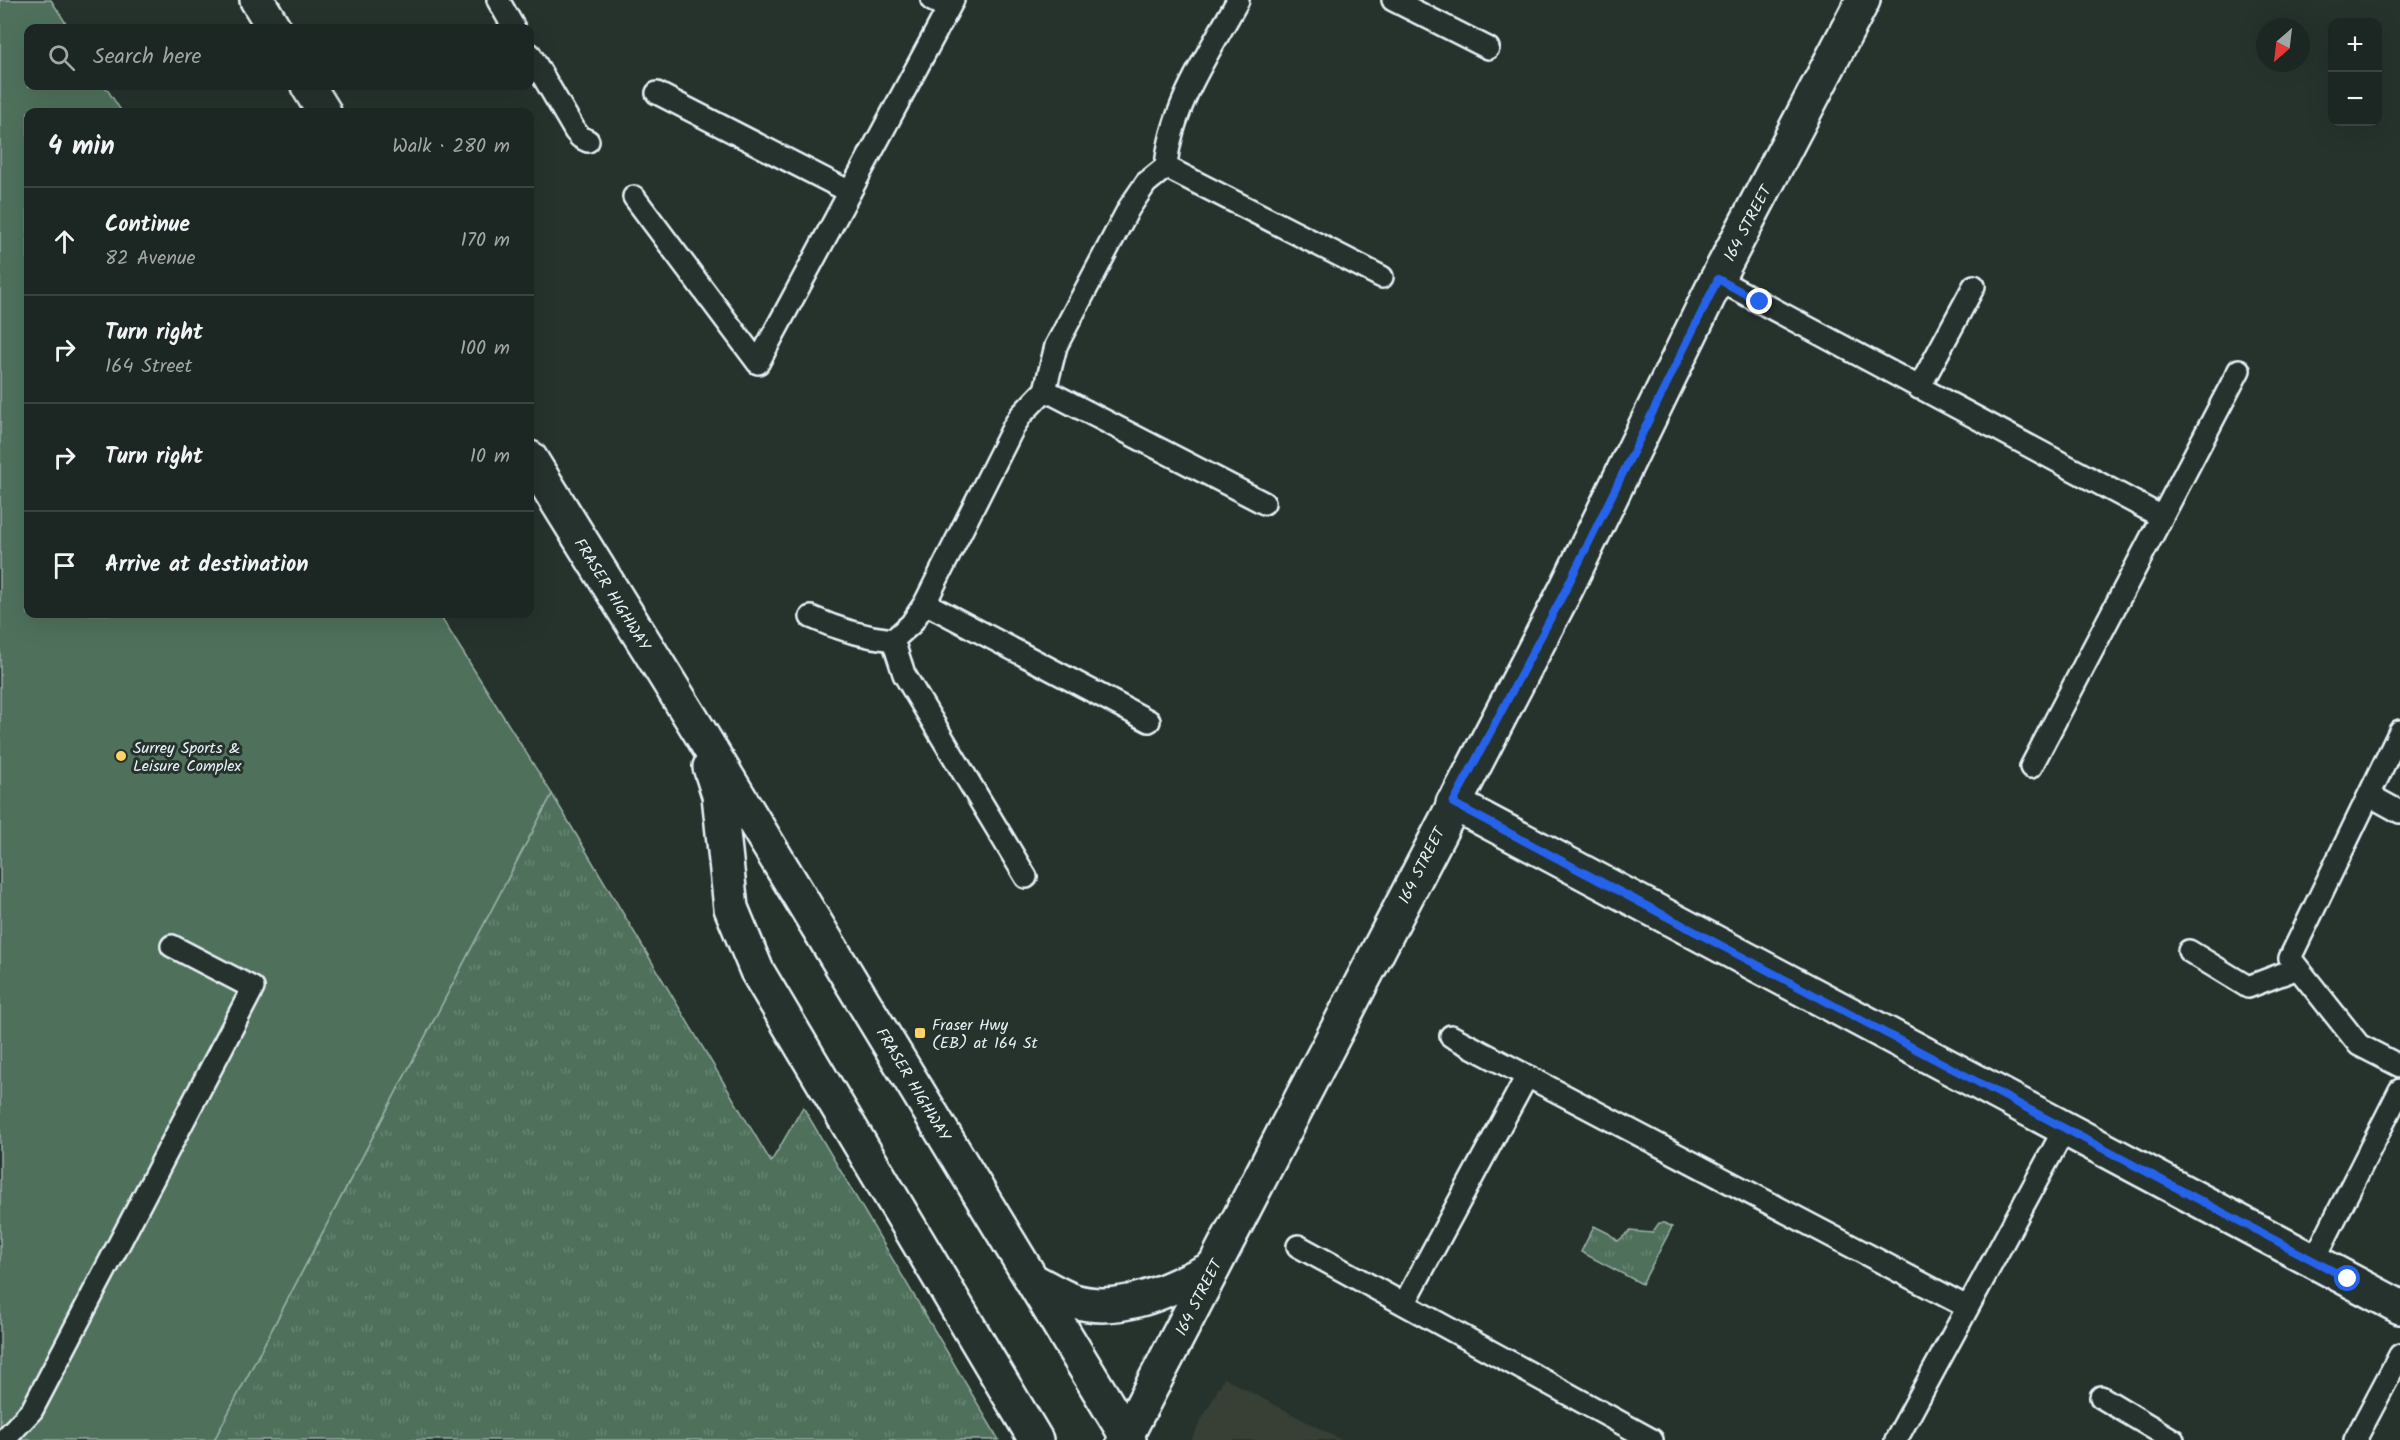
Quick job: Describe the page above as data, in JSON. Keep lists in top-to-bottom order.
{
  "streets": {
    "street": ["164 STREET", "FRASER HIGHWAY"]
  },
  "crossings": [
    ["164 STREET", "FRASER HIGHWAY"]
  ],
  "places": {
    "other": ["Surrey Sports & Leisure Complex"],
    "transit": ["Fraser Hwy (EB) at 164 St"]
  },
  "north": "bottom left",
  "page": {
    "map_buttons": ["+", "−"],
    "search": "Search here",
    "heading": ["4 min", "Walk · 280 m"],
    "list": [
      ["Continue", "82 Avenue", "170 m"],
      ["Turn right", "164 Street", "100 m"],
      ["Turn right", "10 m"],
      "Arrive at destination"
    ]
  }
}
